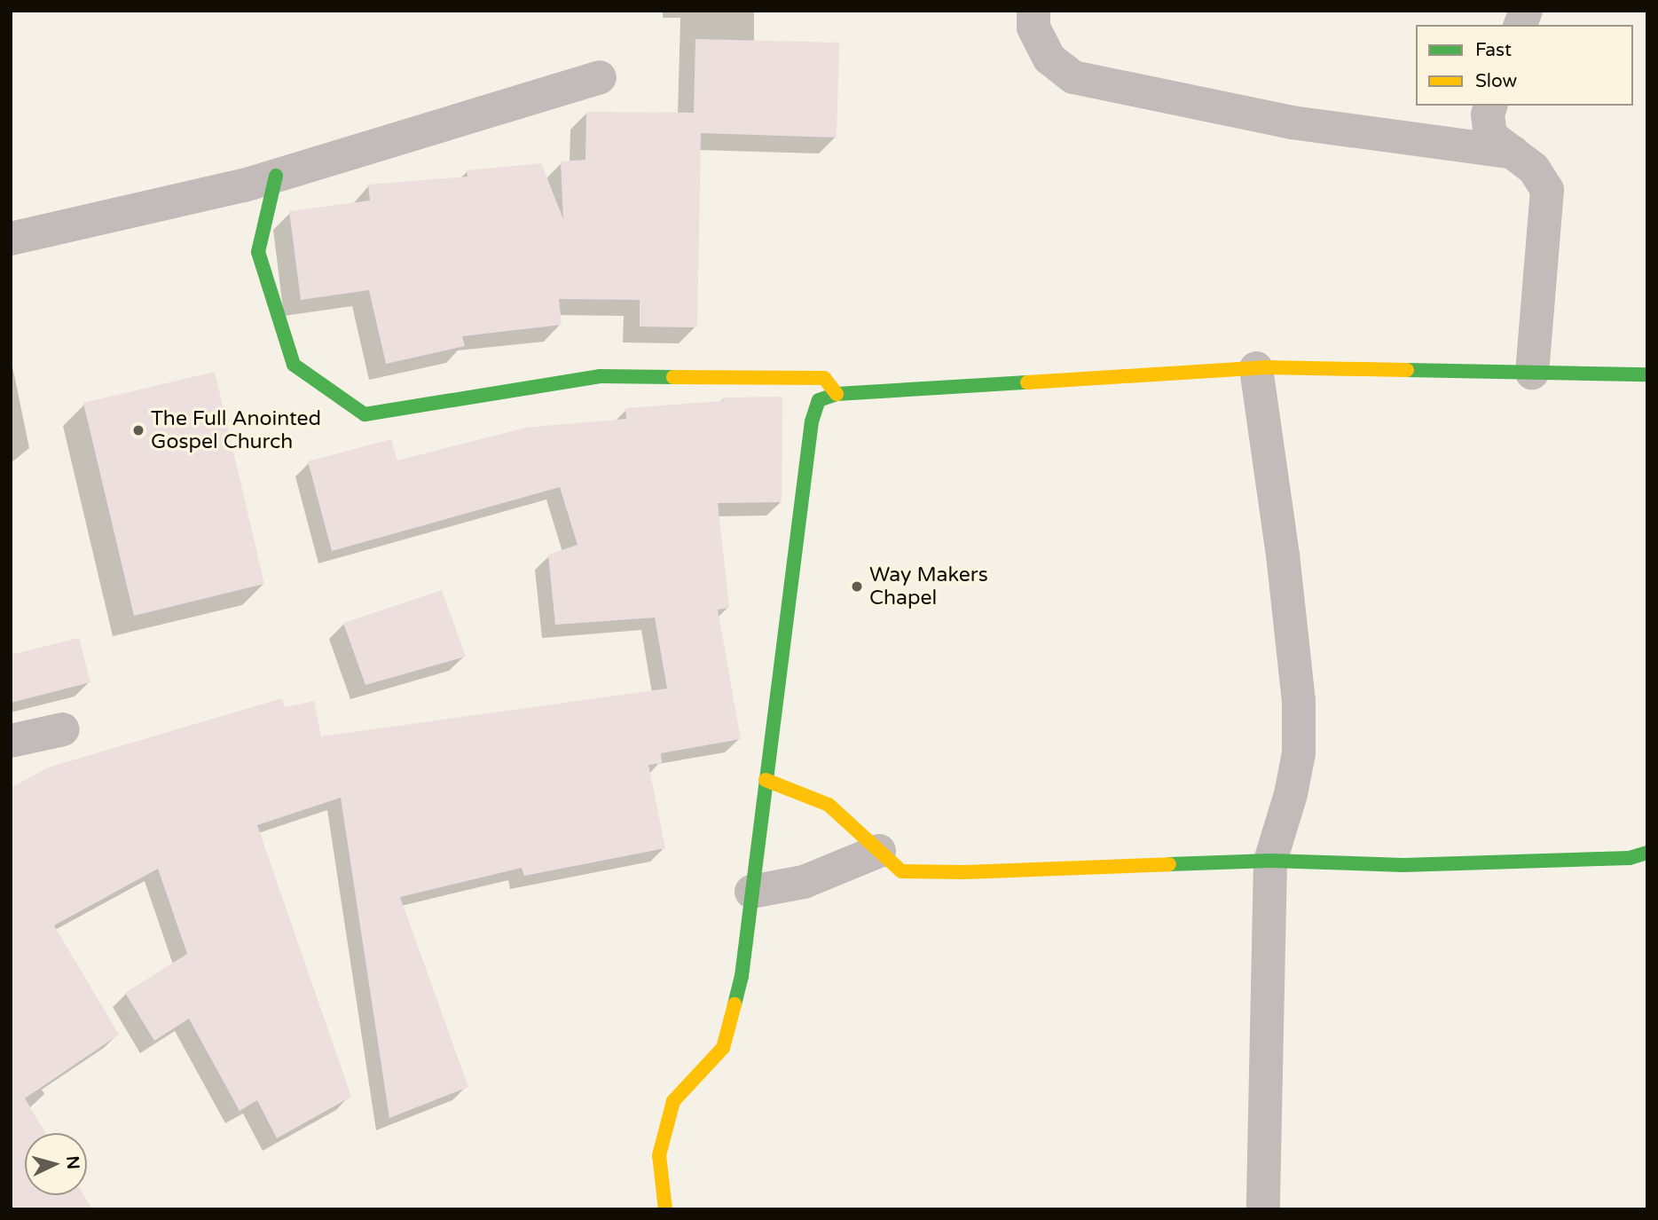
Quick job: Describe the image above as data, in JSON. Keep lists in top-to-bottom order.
{
  "places": ["The Full Anointed Gospel Church", "Way Makers Chapel"],
  "legend": ["Fast", "Slow"],
  "north": "right"
}
